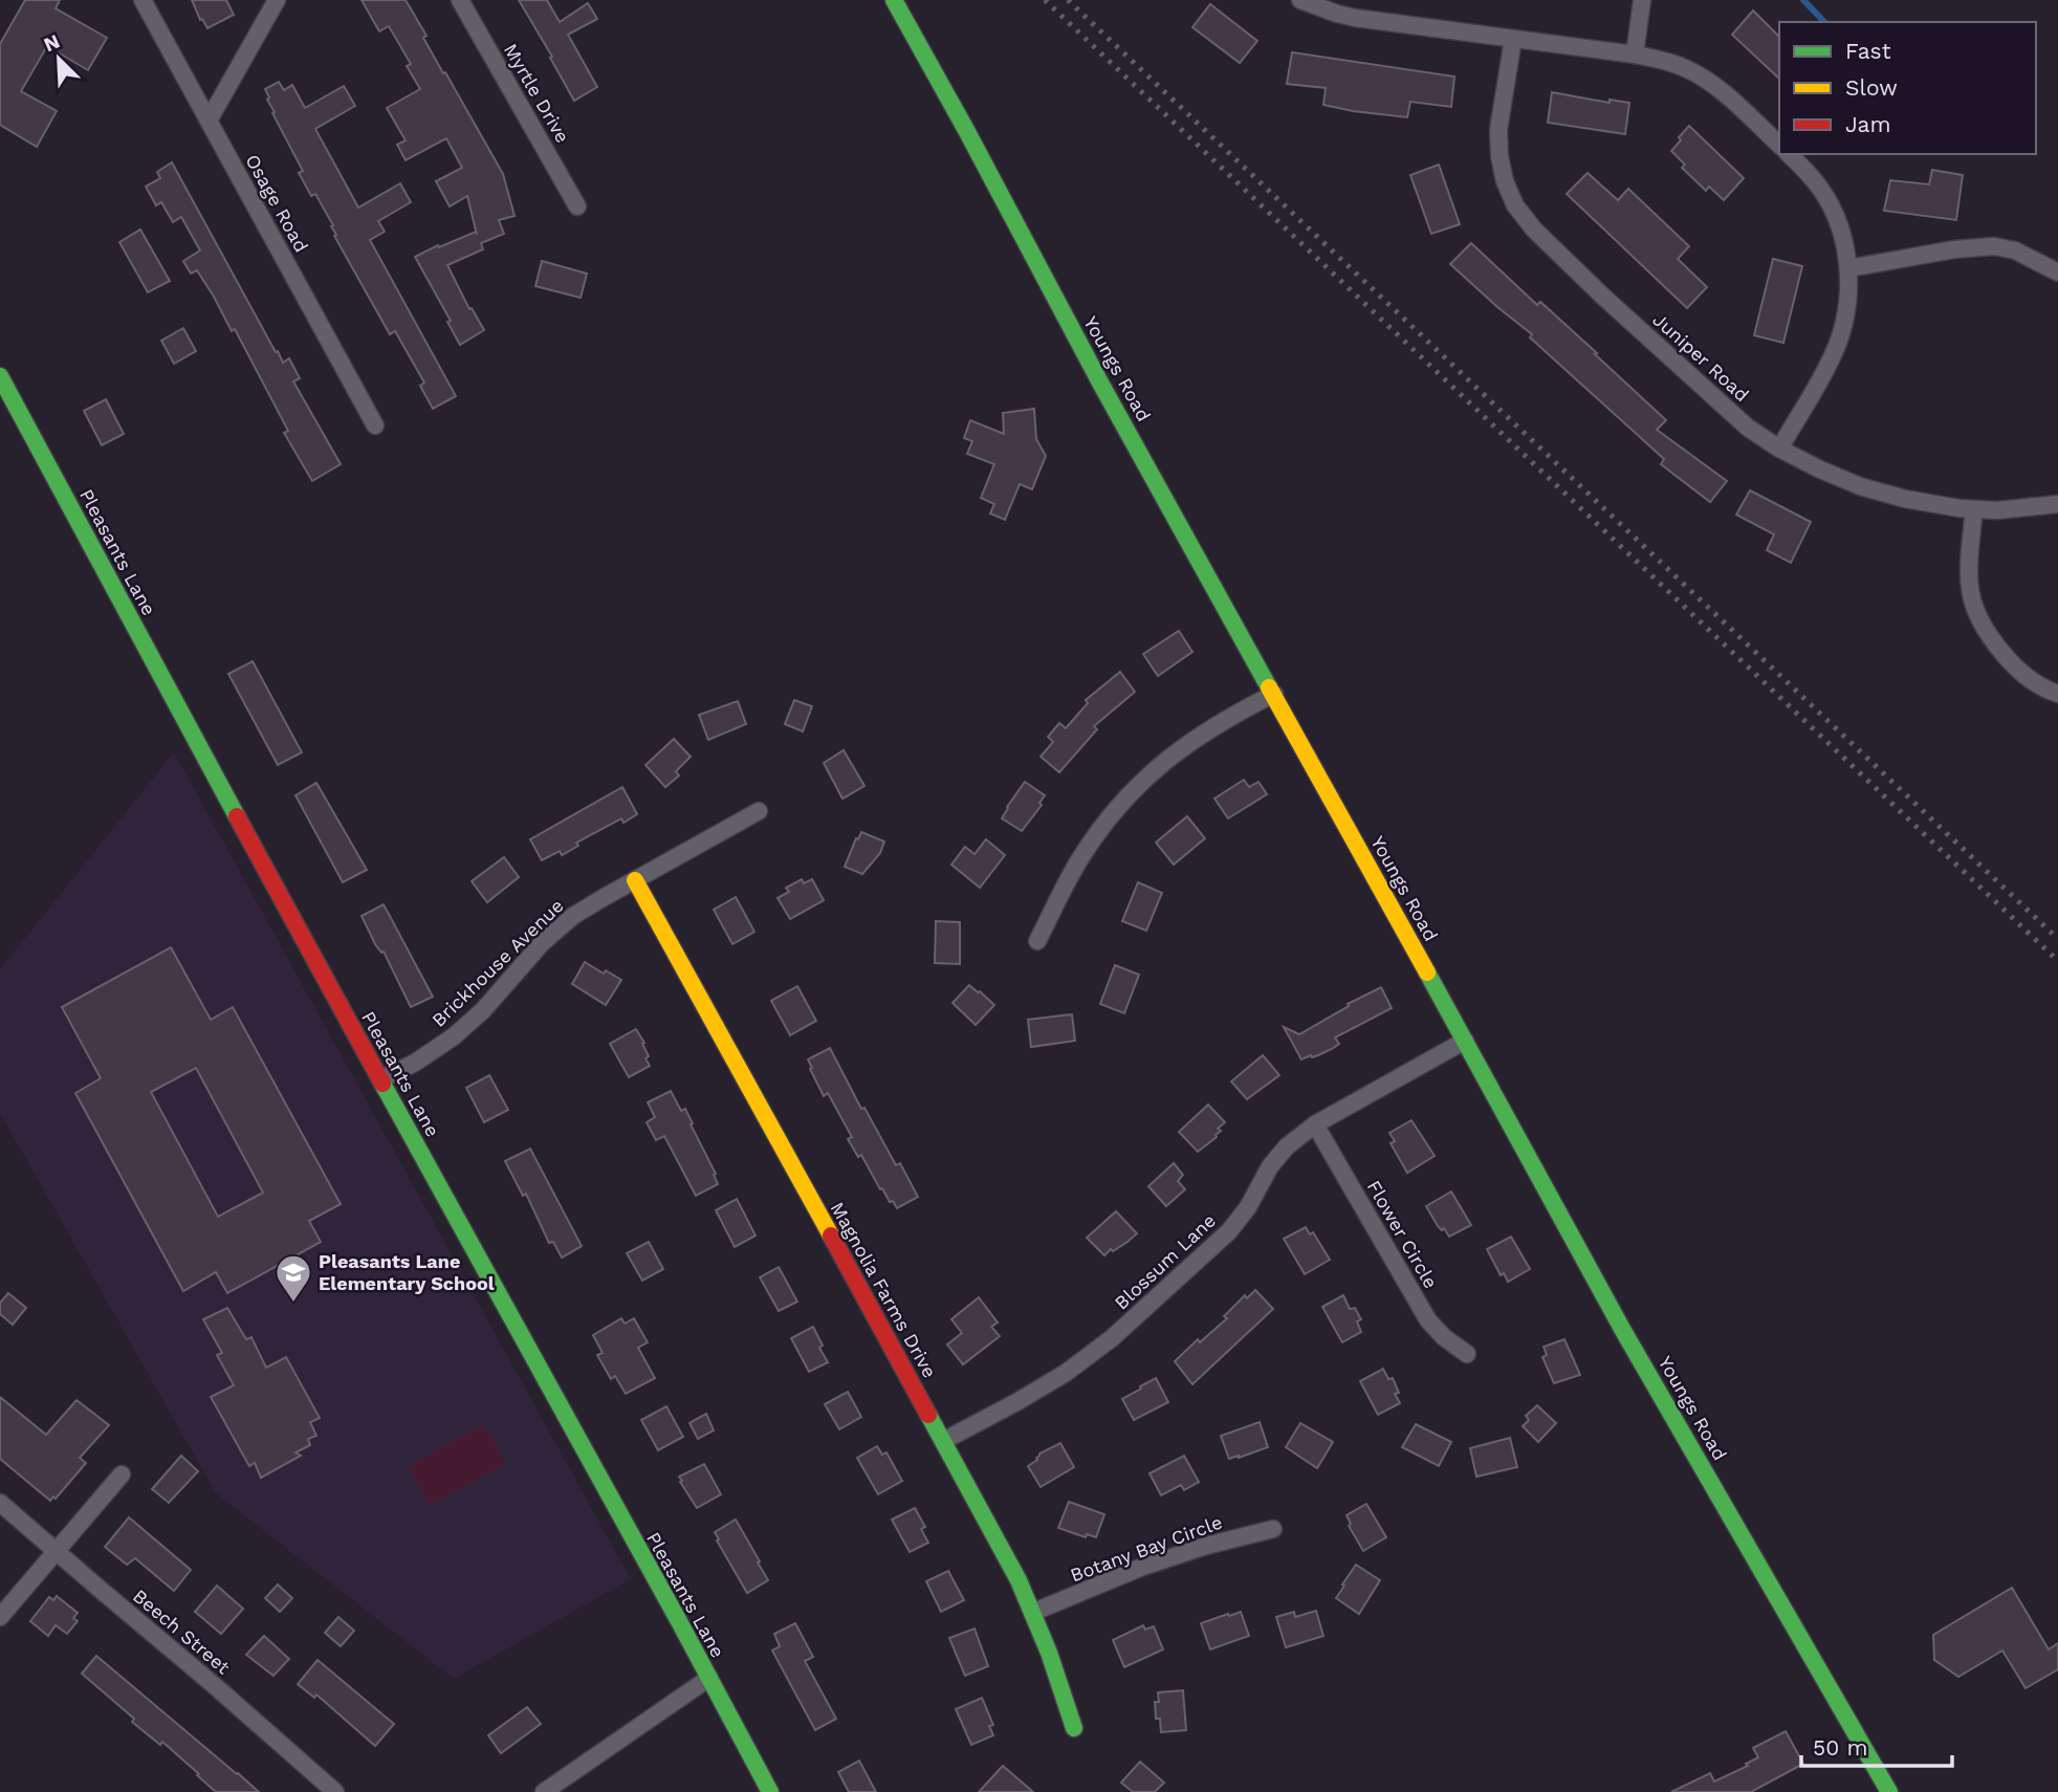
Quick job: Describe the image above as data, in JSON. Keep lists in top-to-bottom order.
{
  "streets": {
    "street": [
      "Myrtle Drive",
      "Osage Road",
      "Juniper Road",
      "Youngs Road",
      "Pleasants Lane",
      "Brickhouse Avenue",
      "Flower Circle",
      "Blossum Lane",
      "Magnolia Farms Drive",
      "Botany Bay Circle",
      "Beech Street"
    ]
  },
  "crossings": [
    ["Youngs Road", "Blossum Lane"],
    ["Pleasants Lane", "Brickhouse Avenue"],
    ["Brickhouse Avenue", "Magnolia Farms Drive"],
    ["Flower Circle", "Blossum Lane"],
    ["Blossum Lane", "Magnolia Farms Drive"],
    ["Magnolia Farms Drive", "Botany Bay Circle"]
  ],
  "places": {
    "school or university": ["Pleasants Lane Elementary School"]
  },
  "legend": ["Fast", "Slow", "Jam"],
  "scale_bar": "50 m",
  "north": "top left"
}
